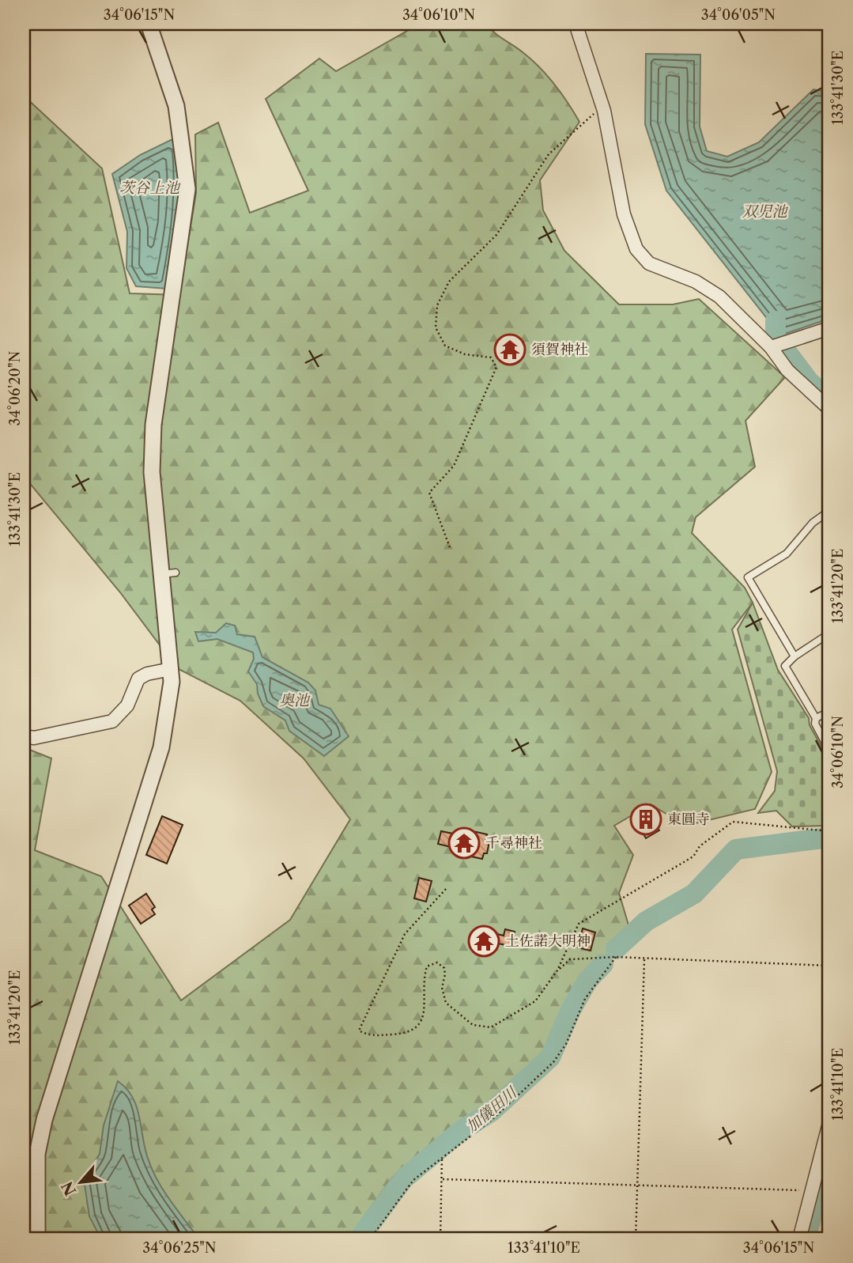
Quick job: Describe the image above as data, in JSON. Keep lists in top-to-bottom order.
{
  "water": [
    "茨谷上池",
    "双児池",
    "奥池",
    "加儀田川"
  ],
  "places": {
    "temple": ["須賀神社", "千尋神社", "土佐諾大明神"],
    "building": ["東圓寺"]
  },
  "north": "bottom left",
  "coordinates": [
    "34°06'15\"N",
    "34°06'10\"N",
    "34°06'05\"N",
    "133°41'30\"E",
    "34°06'20\"N",
    "133°41'20\"E",
    "133°41'10\"E",
    "34°06'25\"N"
  ]
}
